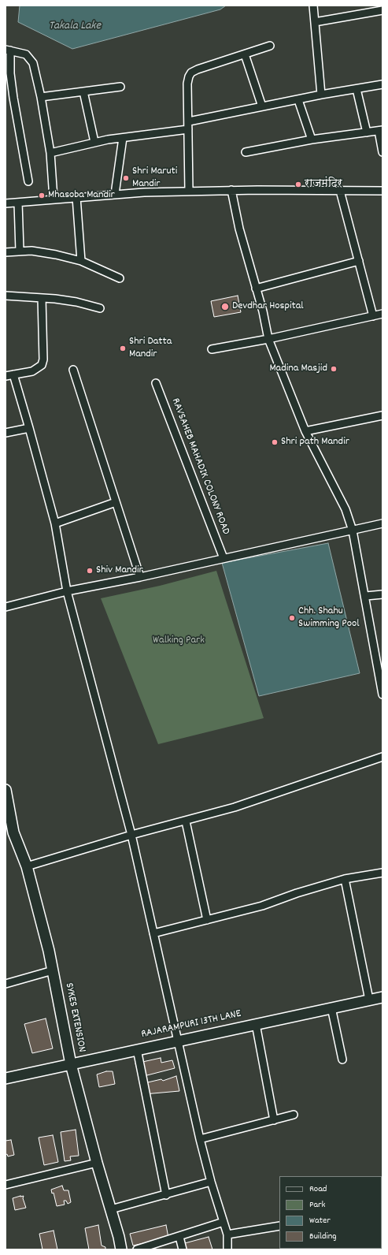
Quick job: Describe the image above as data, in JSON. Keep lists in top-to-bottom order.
{
  "streets": {
    "street": ["RAVSAHEB MAHADIK COLONY ROAD", "SYKES EXTENSION", "RAJARAMPURI 13TH LANE"]
  },
  "crossings": [
    ["SYKES EXTENSION", "RAJARAMPURI 13TH LANE"]
  ],
  "water": ["Takala Lake"],
  "parks": ["Walking Park"],
  "places": [
    "Shri Maruti Mandir",
    "राजमंदिर",
    "Mhasoba Mandir",
    "Devdhar Hospital",
    "Shri Datta Mandir",
    "Madina Masjid",
    "Shri path Mandir",
    "Shiv Mandir",
    "Chh. Shahu Swimming Pool"
  ],
  "legend": [
    "Road",
    "Park",
    "Water",
    "Building"
  ]
}
